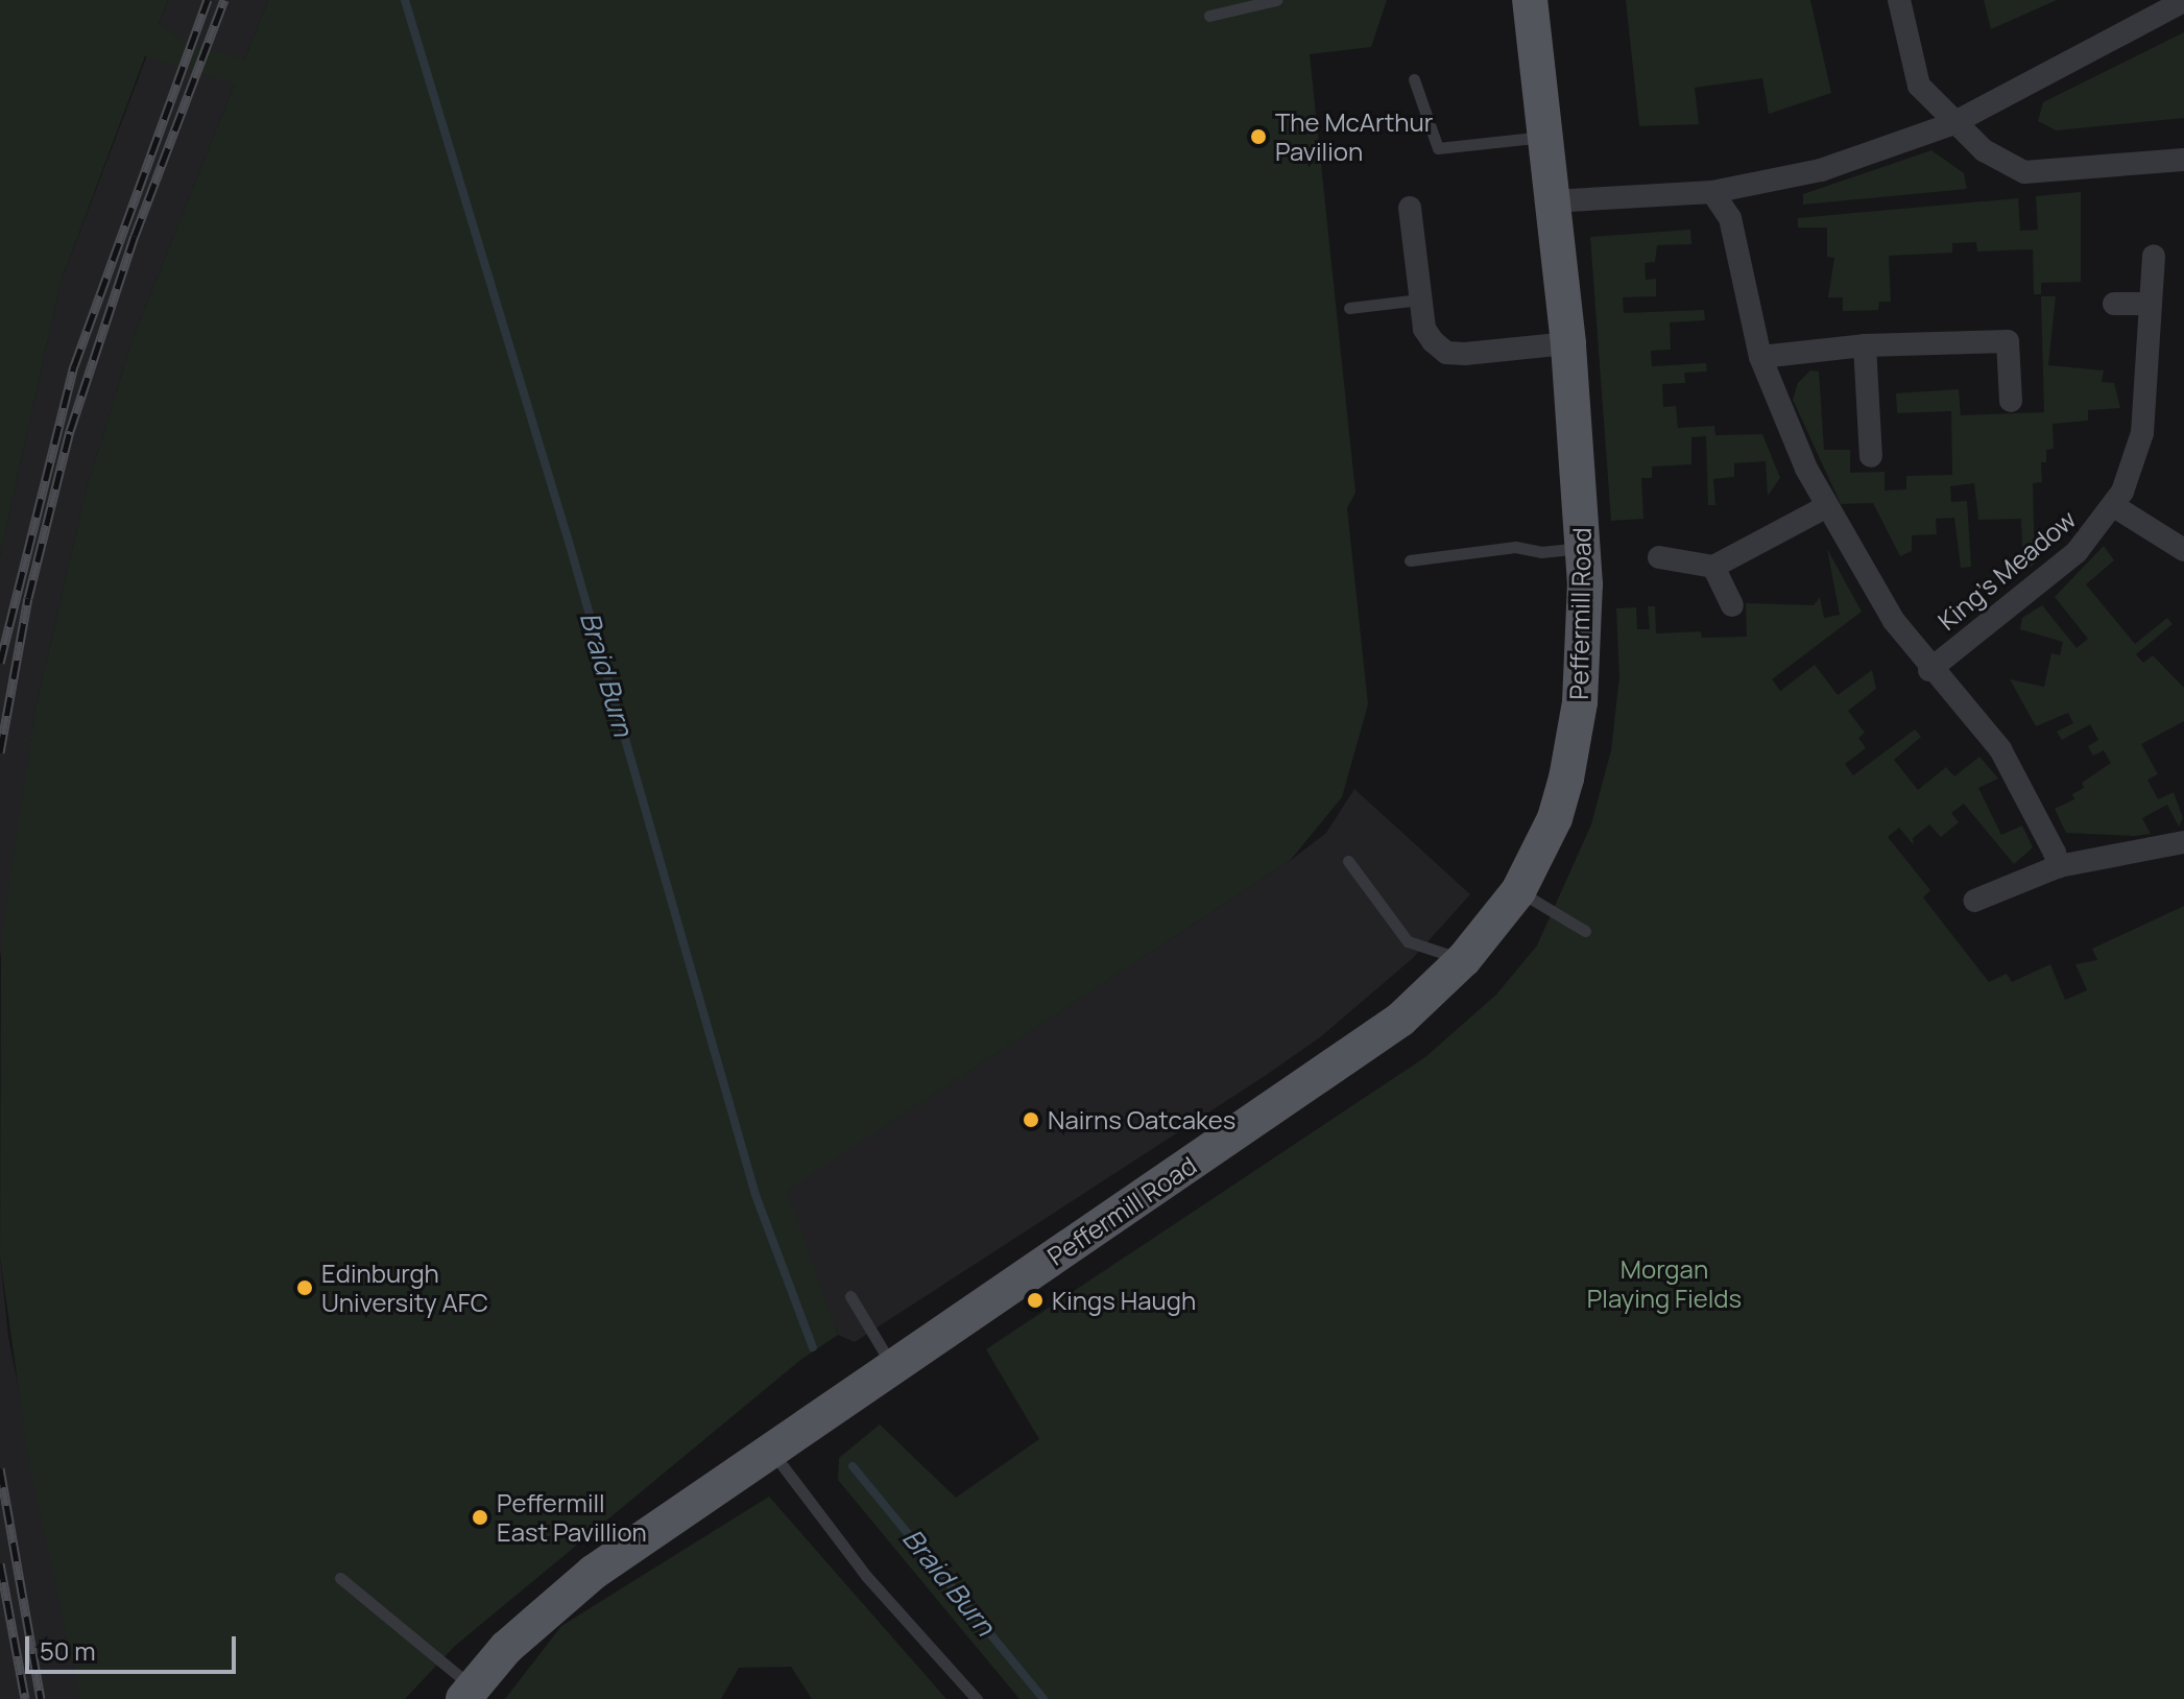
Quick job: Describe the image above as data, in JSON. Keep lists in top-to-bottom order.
{
  "streets": {
    "main road": ["Peffermill Road"],
    "street": ["King's Meadow"]
  },
  "water": ["Braid Burn"],
  "parks": ["Morgan Playing Fields"],
  "places": [
    "The McArthur Pavilion",
    "Nairns Oatcakes",
    "Edinburgh University AFC",
    "Kings Haugh",
    "Peffermill East Pavillion"
  ],
  "scale_bar": "50 m"
}
